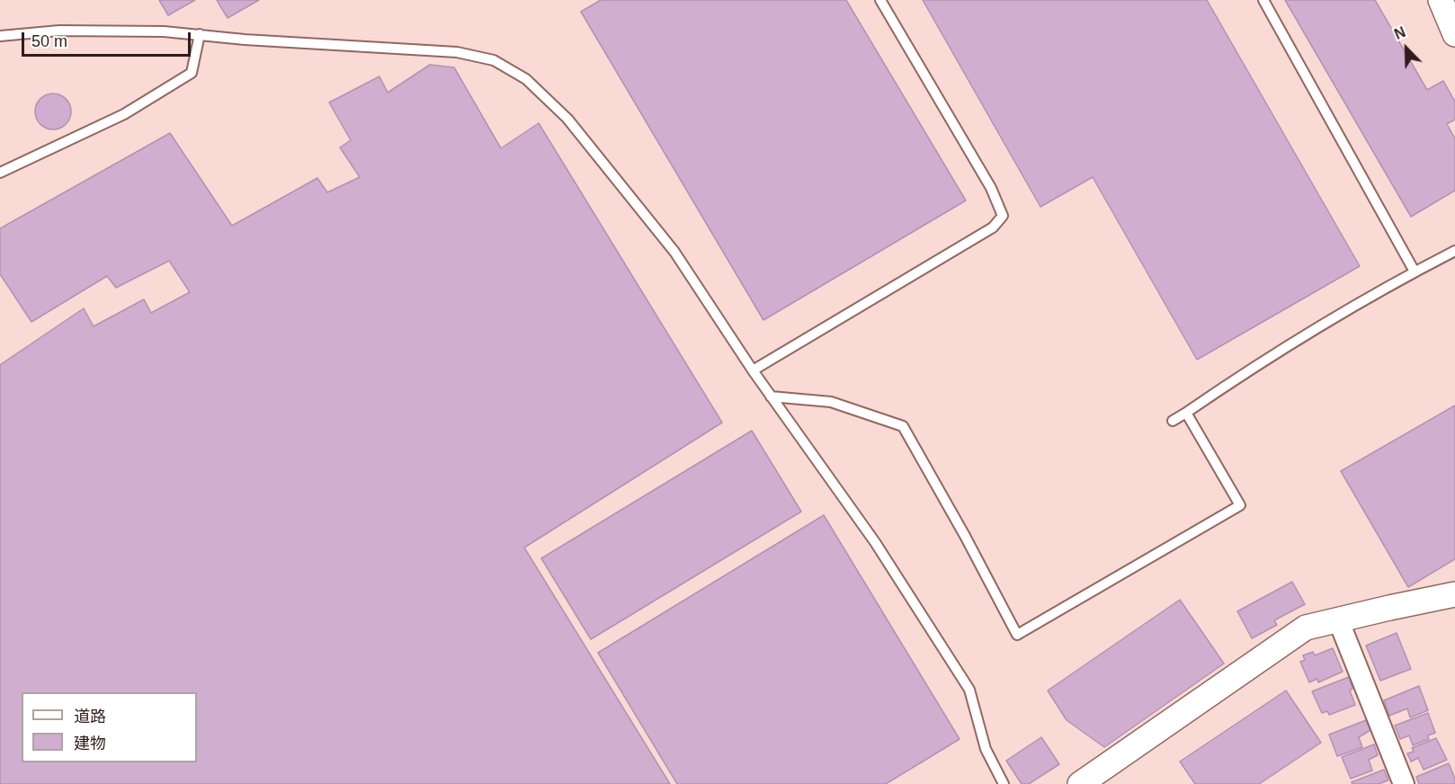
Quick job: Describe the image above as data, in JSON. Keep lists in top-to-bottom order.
{
  "legend": ["道路", "建物"],
  "scale_bar": "50 m",
  "north": "top left"
}
